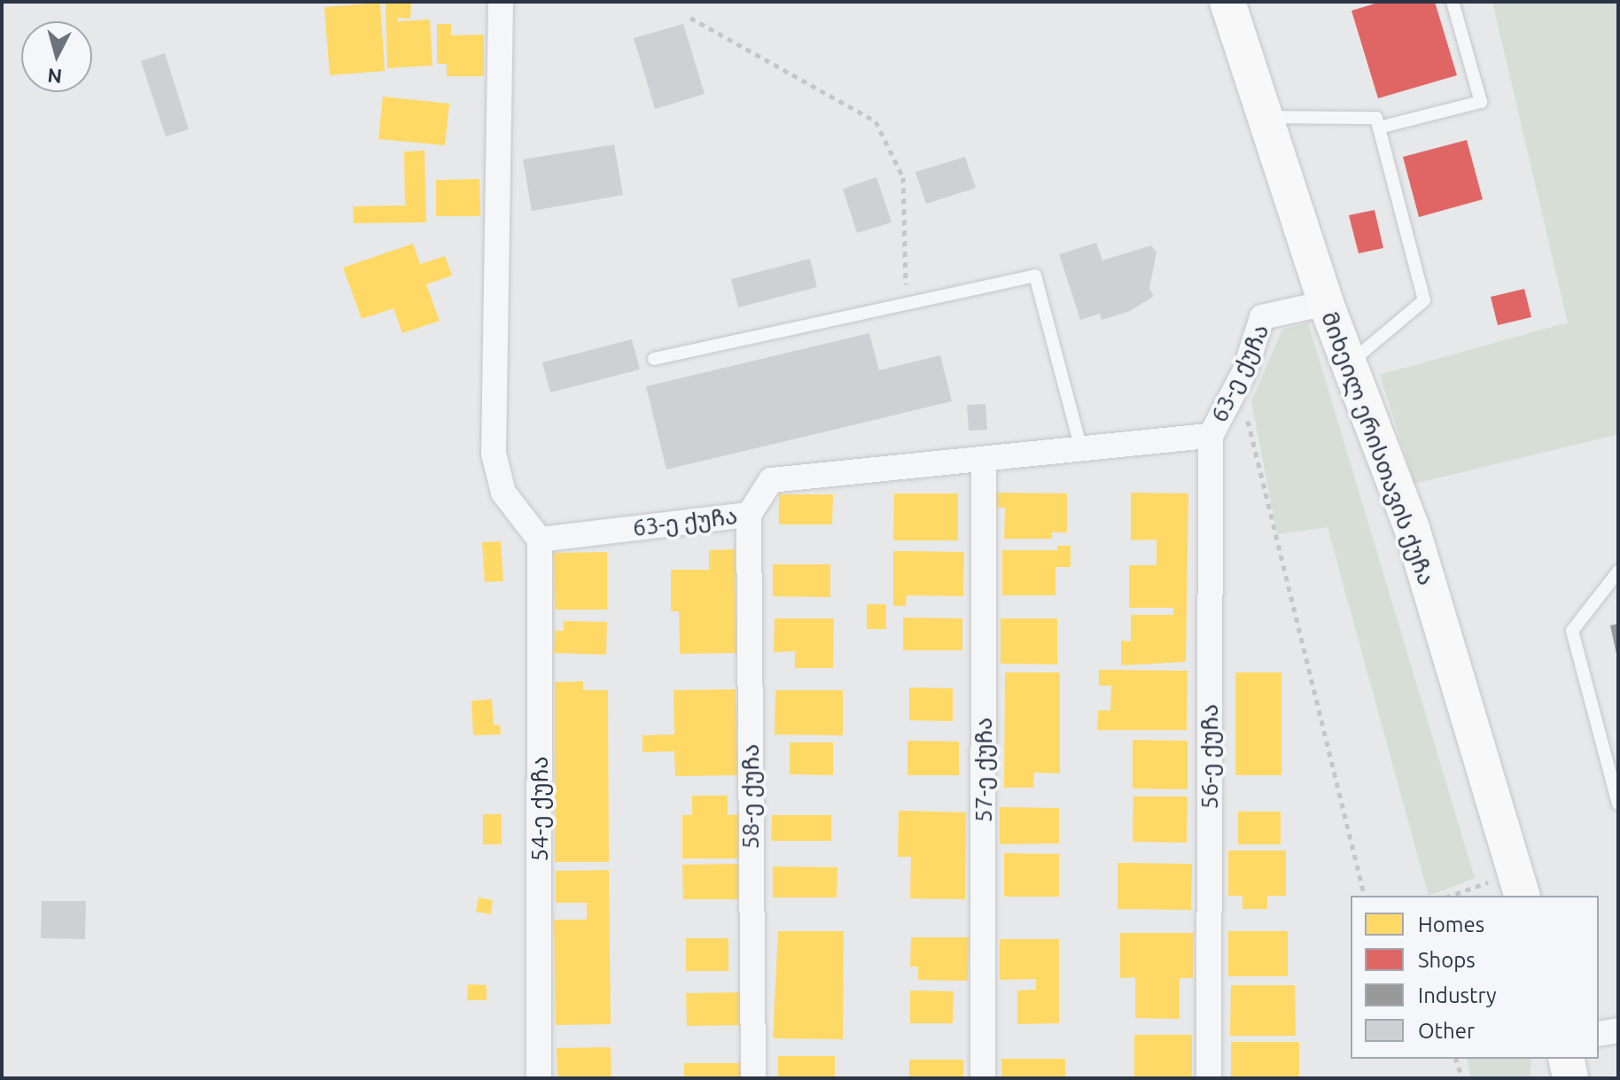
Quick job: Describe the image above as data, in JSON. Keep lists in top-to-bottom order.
{
  "streets": {
    "main road": ["მიხეილ ერისთავის ქუჩა"],
    "street": [
      "63-ე ქუჩა",
      "56-ე ქუჩა",
      "57-ე ქუჩა",
      "58-ე ქუჩა",
      "54-ე ქუჩა"
    ]
  },
  "crossings": [
    ["63-ე ქუჩა", "მიხეილ ერისთავის ქუჩა"],
    ["63-ე ქუჩა", "56-ე ქუჩა"],
    ["63-ე ქუჩა", "57-ე ქუჩა"],
    ["63-ე ქუჩა", "58-ე ქუჩა"],
    ["63-ე ქუჩა", "54-ე ქუჩა"]
  ],
  "legend": [
    "Homes",
    "Shops",
    "Industry",
    "Other"
  ],
  "north": "bottom"
}
